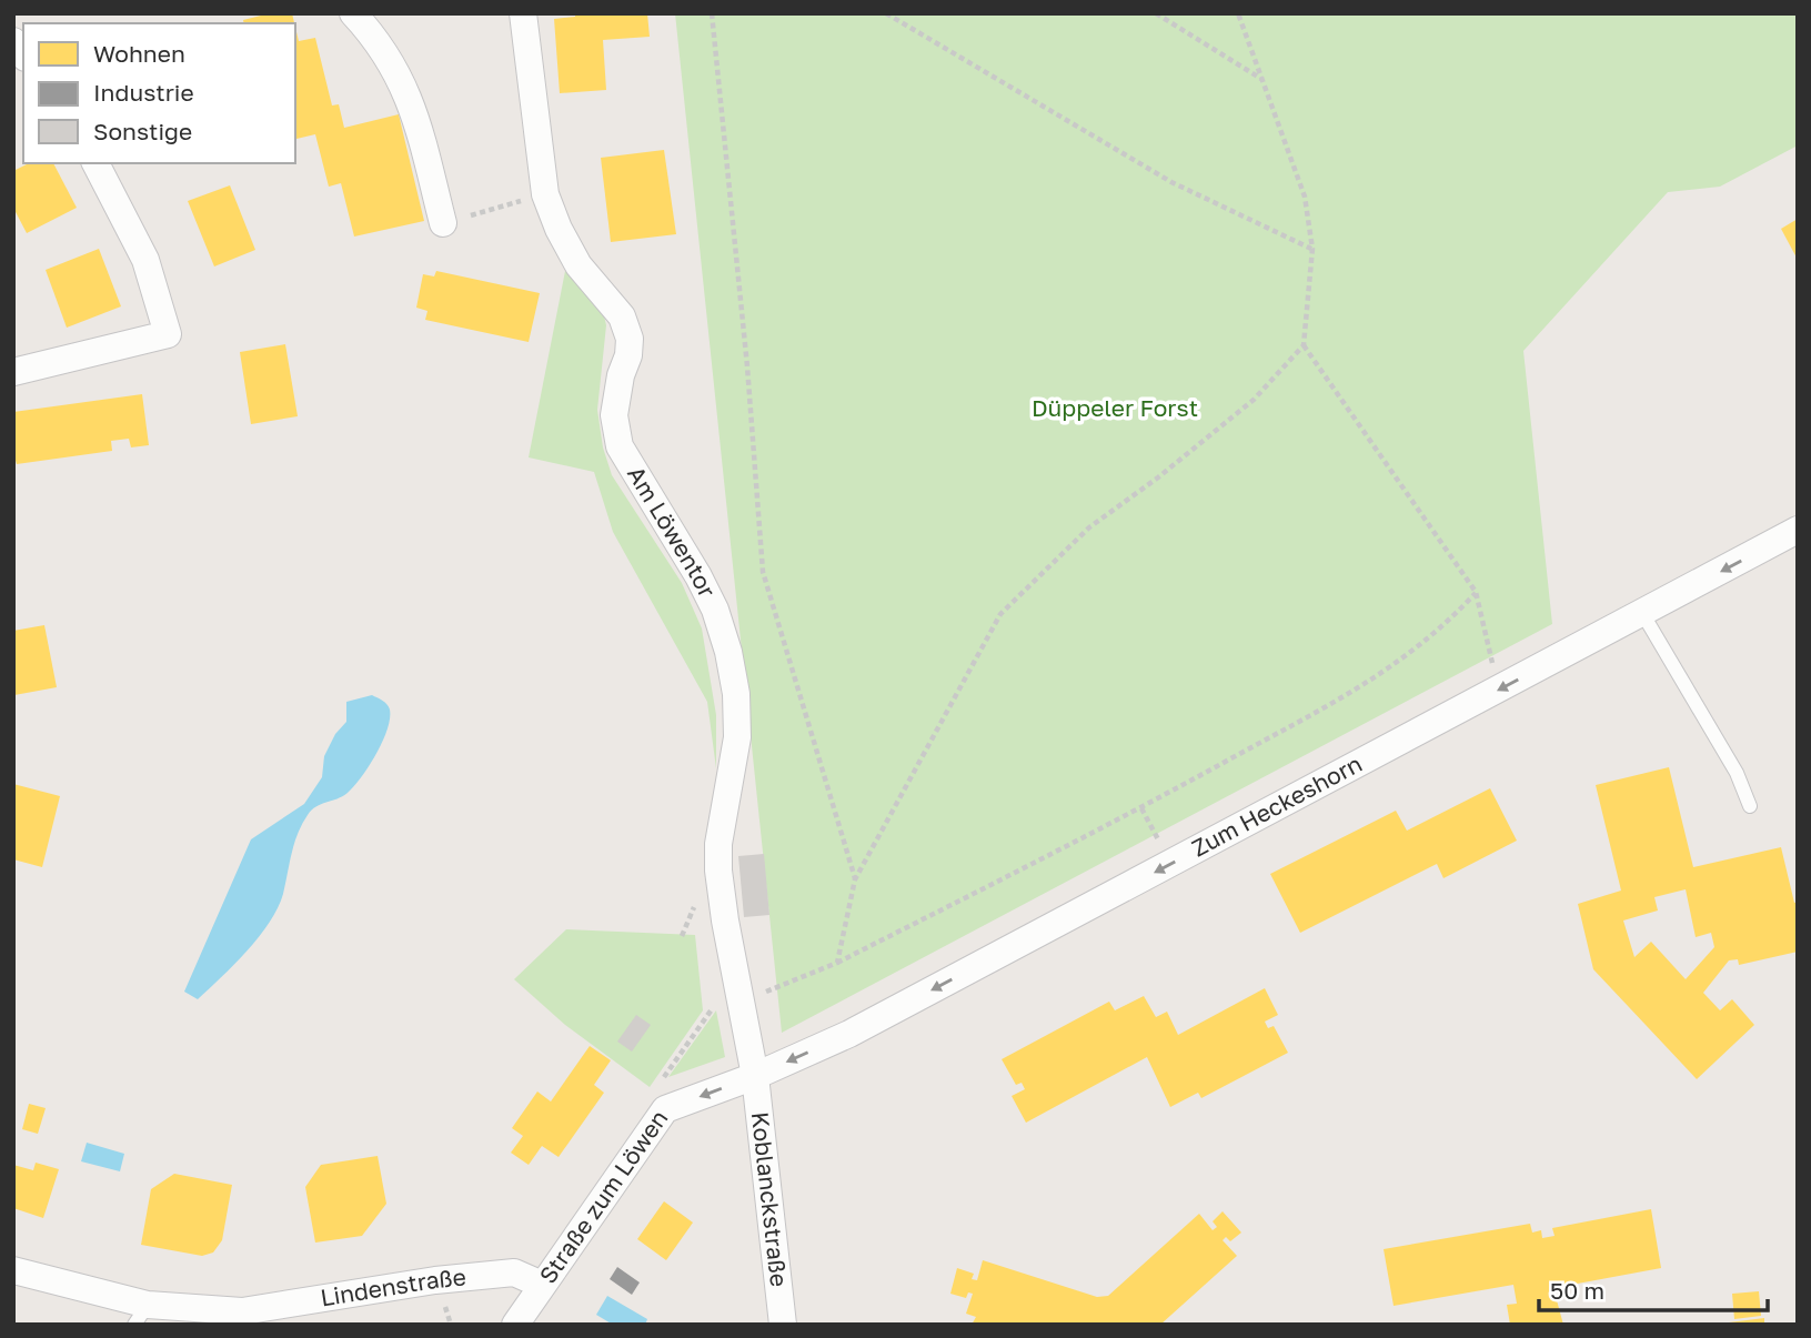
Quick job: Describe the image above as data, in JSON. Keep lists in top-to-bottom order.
{
  "streets": {
    "street": [
      "Am Löwentor",
      "Zum Heckeshorn",
      "Straße zum Löwen",
      "Koblanckstraße",
      "Lindenstraße"
    ]
  },
  "crossings": [
    ["Am Löwentor", "Zum Heckeshorn"],
    ["Am Löwentor", "Straße zum Löwen"],
    ["Am Löwentor", "Koblanckstraße"],
    ["Zum Heckeshorn", "Straße zum Löwen"],
    ["Zum Heckeshorn", "Koblanckstraße"],
    ["Straße zum Löwen", "Koblanckstraße"],
    ["Straße zum Löwen", "Lindenstraße"]
  ],
  "one_way": ["Zum Heckeshorn", "Straße zum Löwen"],
  "parks": ["Düppeler Forst"],
  "legend": ["Wohnen", "Industrie", "Sonstige"],
  "scale_bar": "50 m"
}
